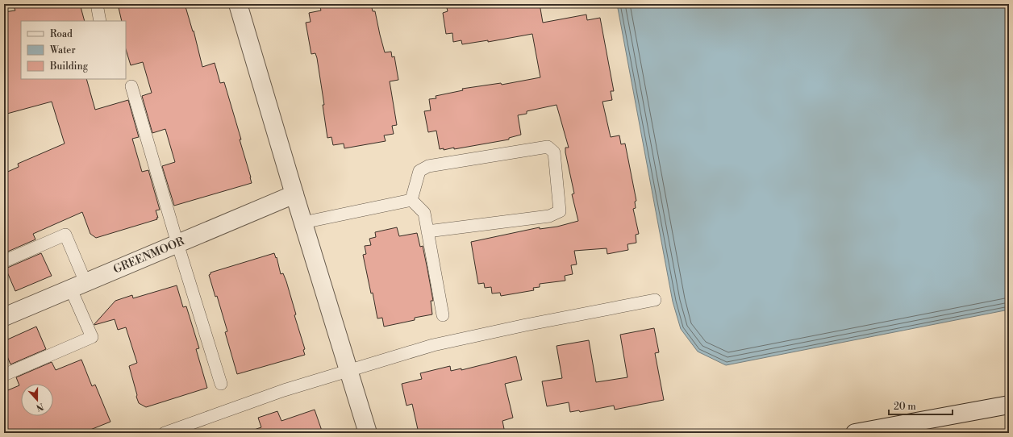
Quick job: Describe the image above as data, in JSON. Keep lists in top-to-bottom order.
{
  "streets": {
    "street": ["GREENMOOR"]
  },
  "legend": ["Road", "Water", "Building"],
  "scale_bar": "20 m",
  "north": "bottom"
}
